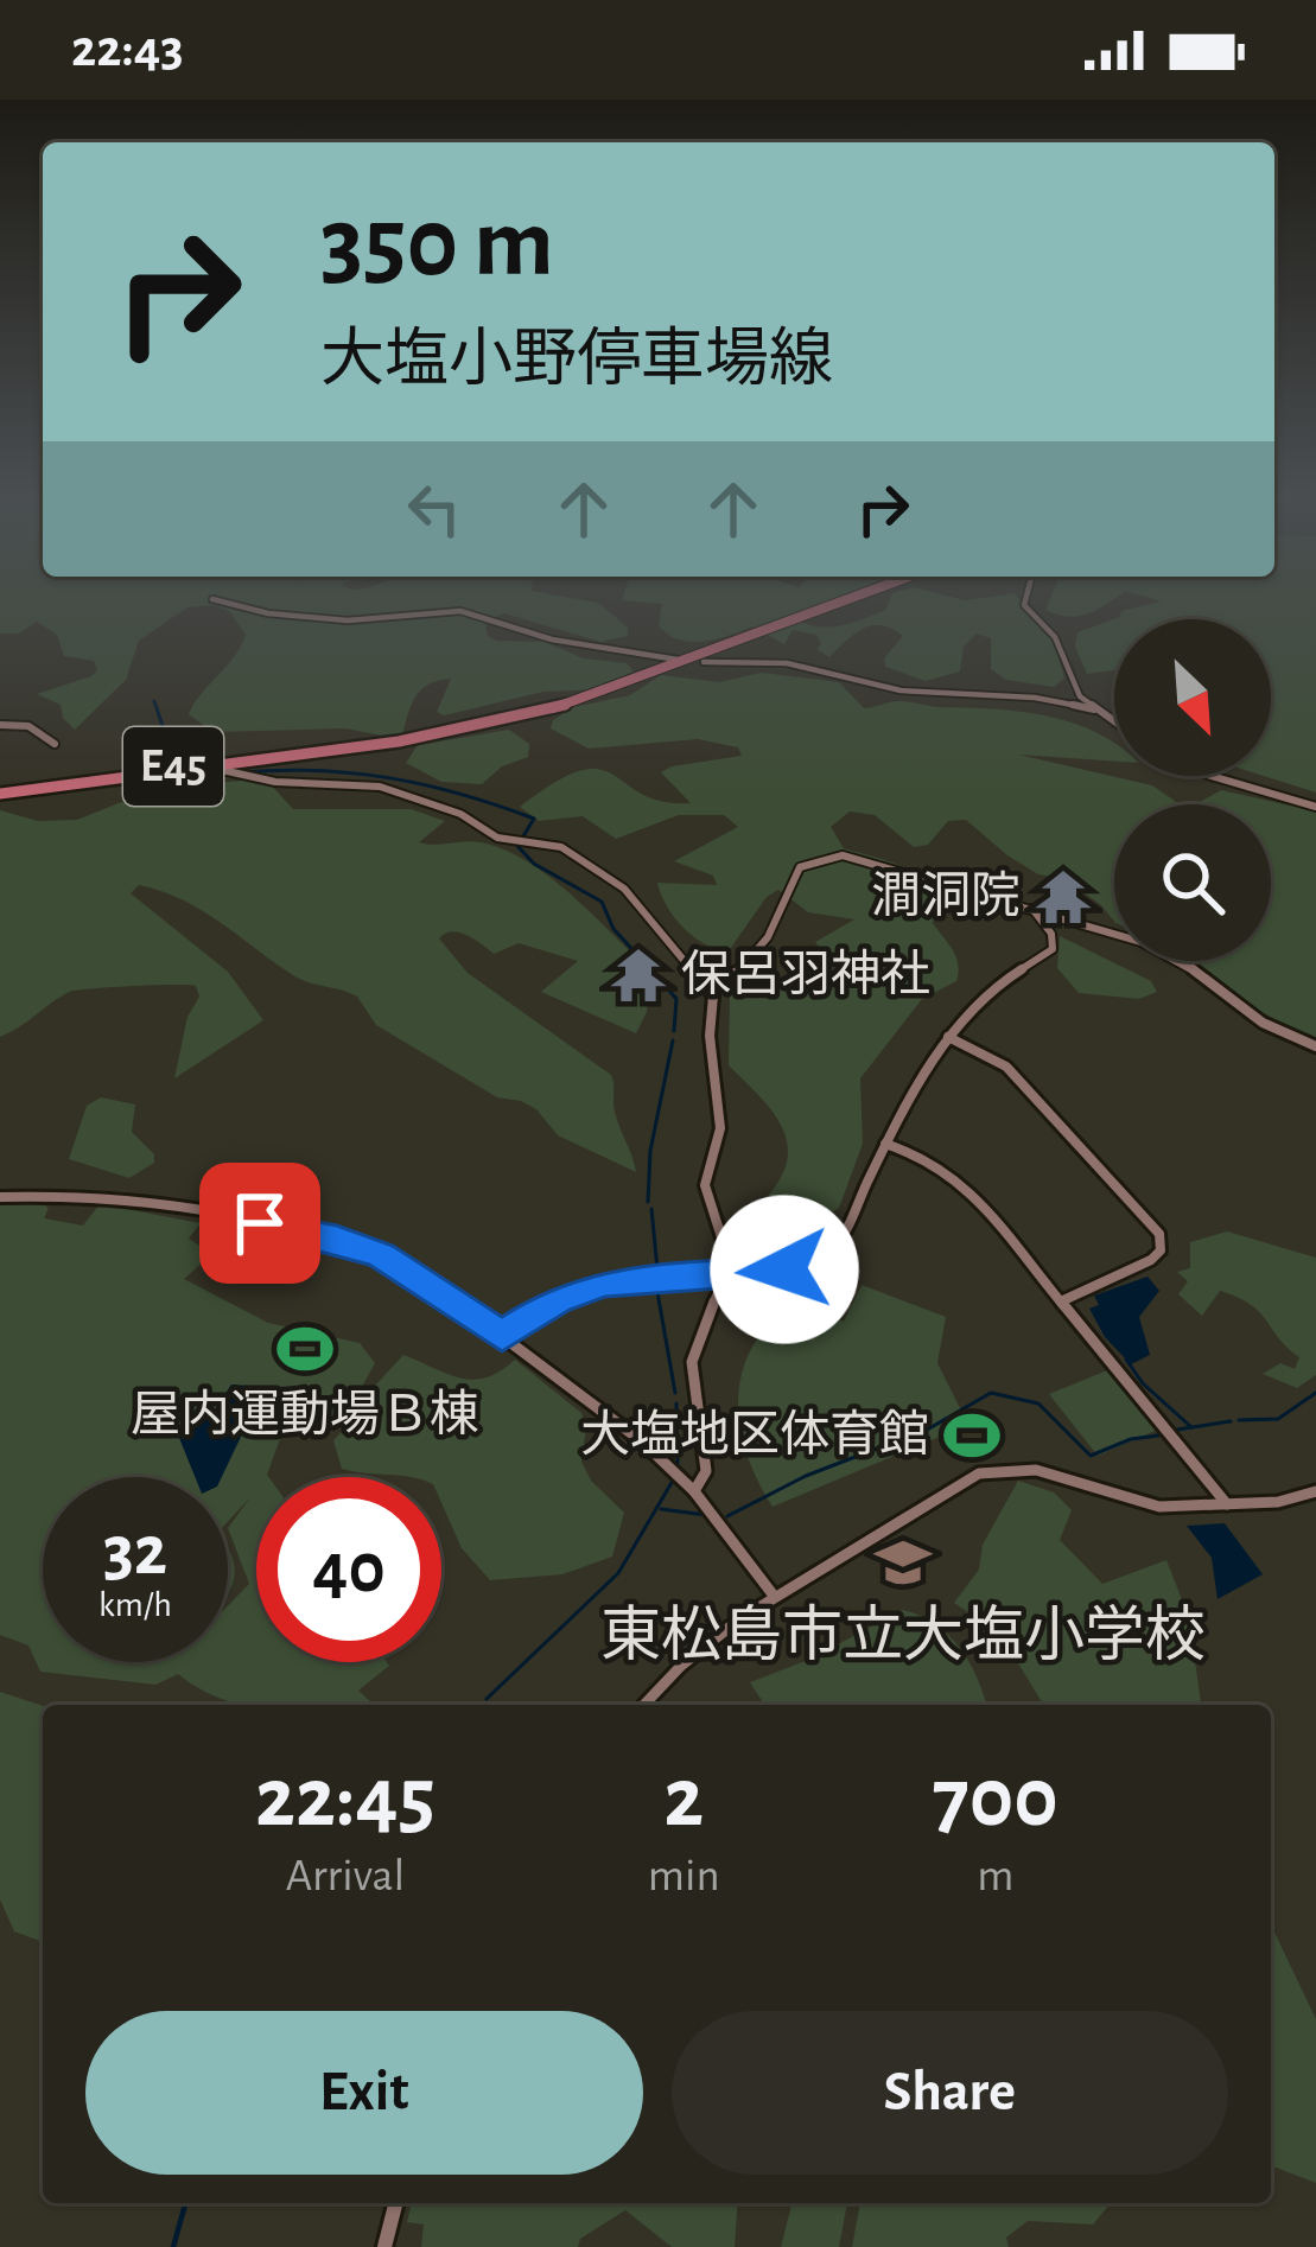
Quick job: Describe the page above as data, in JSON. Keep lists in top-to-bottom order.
{
  "streets": {
    "highway": ["E45"]
  },
  "places": {
    "temple": ["澗洞院", "保呂羽神社"],
    "sports": ["屋内運動場Ｂ棟", "大塩地区体育館"],
    "school or university": ["東松島市立大塩小学校"]
  },
  "north": "bottom right",
  "page": {
    "status": "22:43",
    "turn": ["350 m", "大塩小野停車場線"],
    "speed": "32 km/h",
    "limit": "40",
    "eta": [
      "22:45",
      "Arrival",
      "2",
      "min",
      "700",
      "m"
    ],
    "buttons": ["Exit", "Share"]
  }
}
